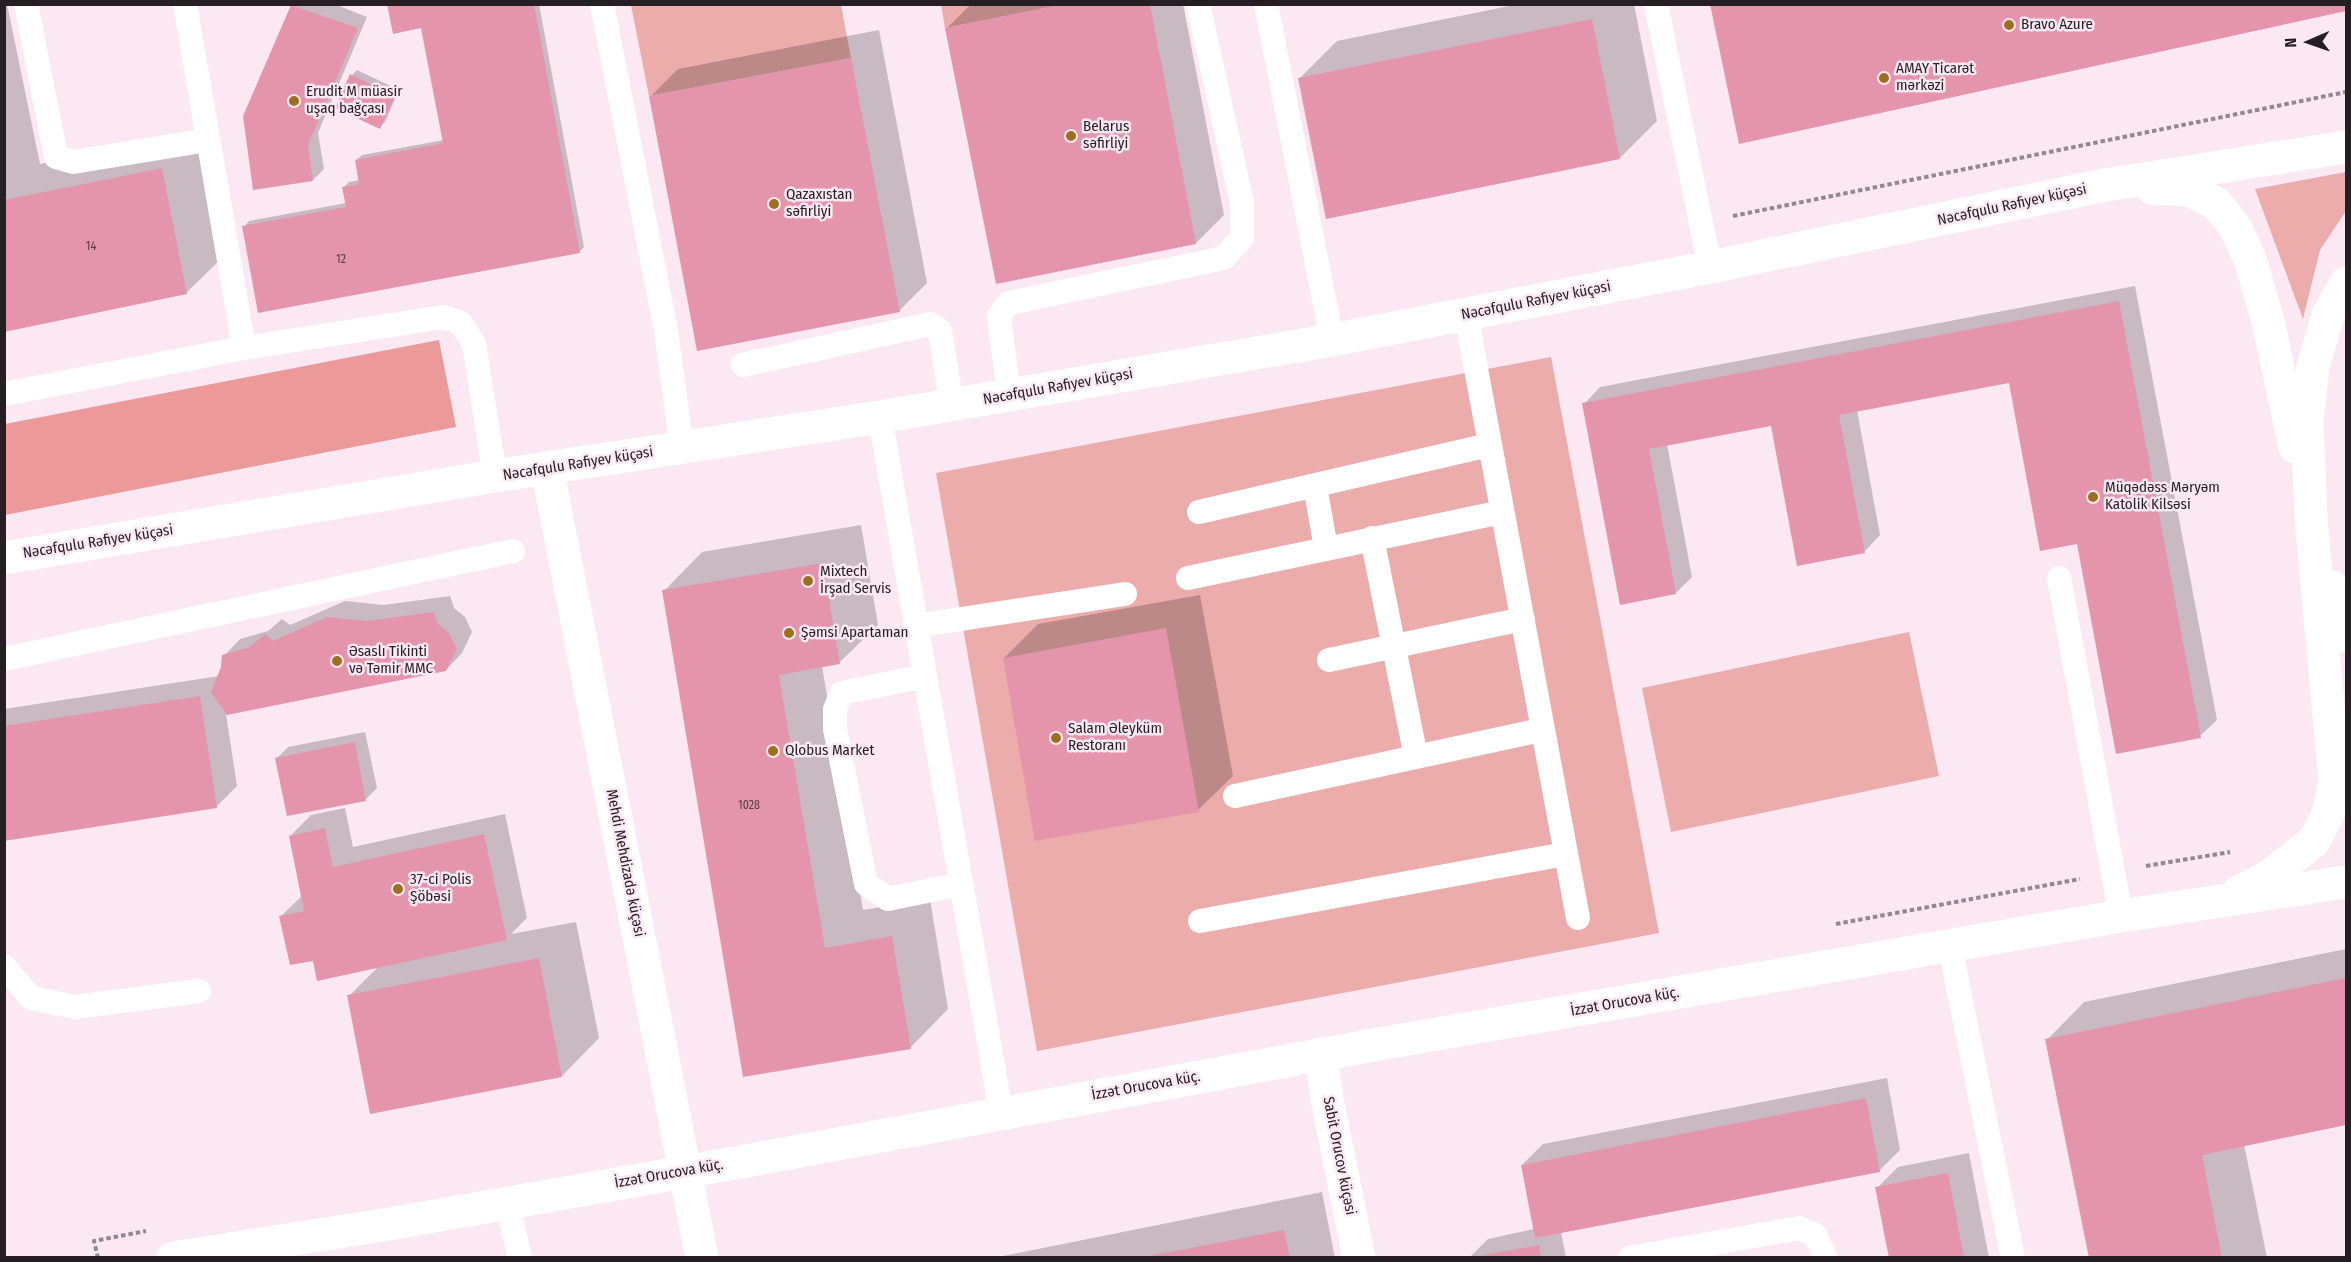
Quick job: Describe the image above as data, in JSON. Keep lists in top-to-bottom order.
{
  "streets": {
    "main road": [
      "Nəcəfqulu Rəfiyev küçəsi",
      "Mehdi Mehdizadə küçəsi",
      "İzzət Orucova küç.",
      "Sabit Orucov küçəsi"
    ]
  },
  "crossings": [
    ["Nəcəfqulu Rəfiyev küçəsi", "Mehdi Mehdizadə küçəsi"],
    ["Mehdi Mehdizadə küçəsi", "İzzət Orucova küç."],
    ["İzzət Orucova küç.", "Sabit Orucov küçəsi"]
  ],
  "places": [
    "Bravo Azure",
    "AMAY Ticarət mərkəzi",
    "Erudit M müasir uşaq bağçası",
    "Belarus səfirliyi",
    "Qazaxıstan səfirliyi",
    "Müqədəss Məryəm Katolik Kilsəsi",
    "Mixtech İrşad Servis",
    "Şəmsi Apartaman",
    "Əsaslı Tikinti və Təmir MMC",
    "Salam Əleyküm Restoranı",
    "Qlobus Market",
    "37-ci Polis Şöbəsi"
  ],
  "house_numbers": ["14", "12", "1028"],
  "north": "left"
}
